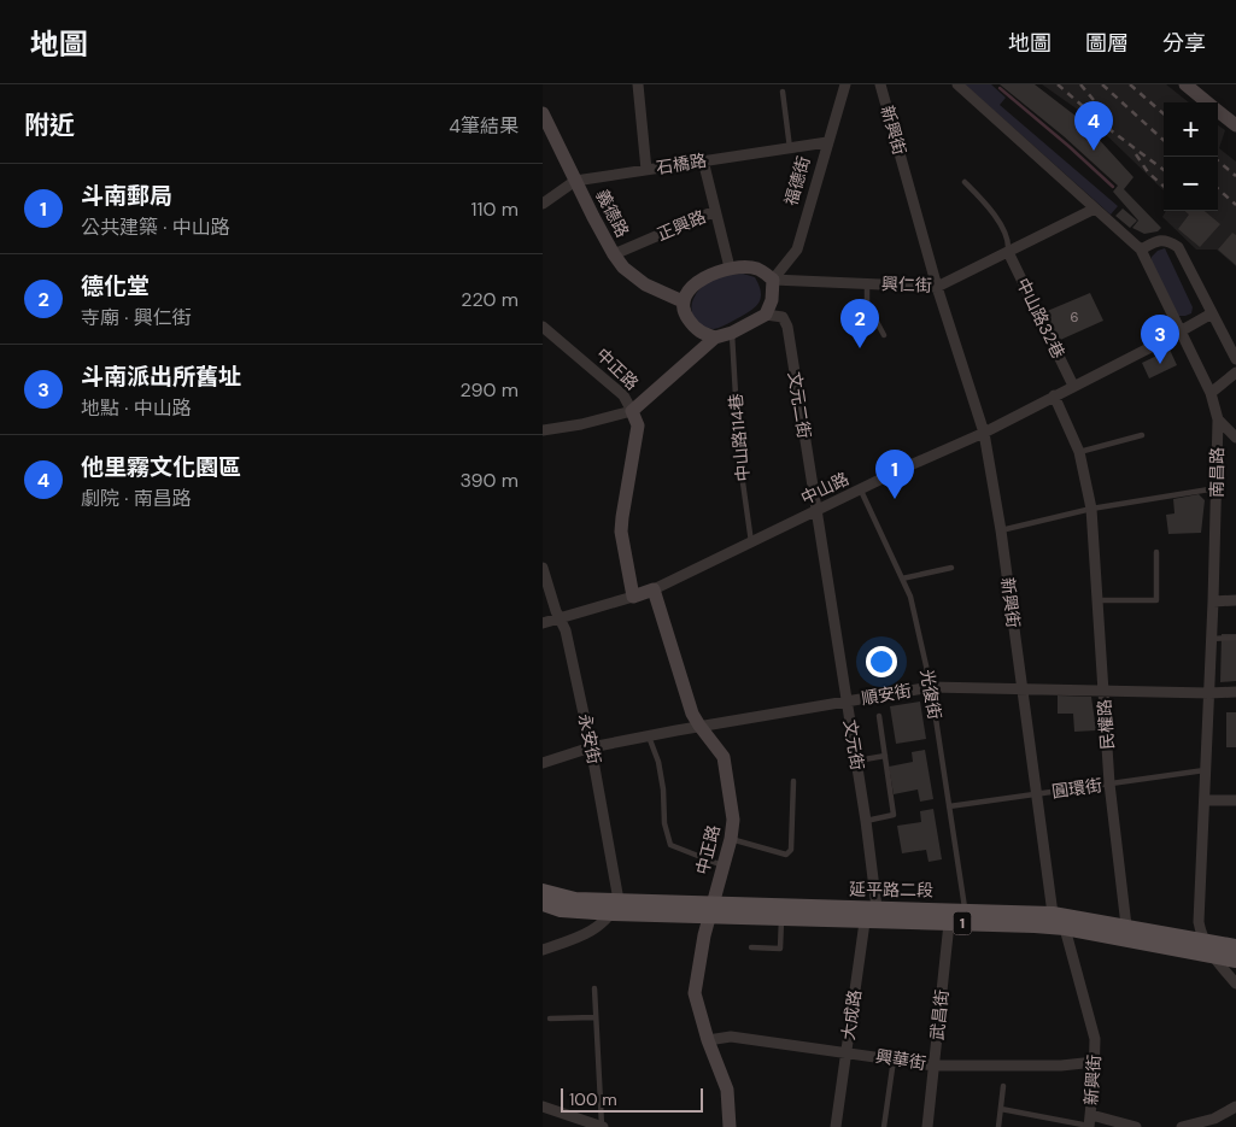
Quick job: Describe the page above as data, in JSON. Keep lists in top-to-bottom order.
{
  "streets": {
    "main road": [
      "福德街",
      "義德路",
      "中正路",
      "中山路",
      "延平路二段",
      "1"
    ],
    "street": [
      "新興街",
      "石橋路",
      "正興路",
      "興仁街",
      "中山路32巷",
      "文元二街",
      "南昌路",
      "順安街",
      "民權路",
      "永安街",
      "文元街",
      "大成路",
      "武昌街",
      "興華街"
    ],
    "lane": ["中山路114巷", "光復街", "圓環街"]
  },
  "crossings": [
    ["新興街", "興仁街"],
    ["新興街", "中山路"],
    ["新興街", "順安街"],
    ["新興街", "圓環街"],
    ["新興街", "延平路二段"],
    ["新興街", "興華街"],
    ["石橋路", "福德街"],
    ["石橋路", "義德路"],
    ["福德街", "義德路"],
    ["福德街", "興仁街"],
    ["福德街", "文元二街"],
    ["福德街", "中山路114巷"],
    ["義德路", "正興路"],
    ["義德路", "興仁街"],
    ["義德路", "文元二街"],
    ["義德路", "中山路114巷"],
    ["興仁街", "中山路32巷"],
    ["興仁街", "文元二街"],
    ["興仁街", "中山路114巷"],
    ["興仁街", "南昌路"],
    ["中山路32巷", "中山路"],
    ["中正路", "中山路"],
    ["中正路", "順安街"],
    ["中正路", "延平路二段"],
    ["中正路", "興華街"],
    ["文元二街", "中山路114巷"],
    ["文元二街", "中山路"],
    ["文元二街", "文元街"],
    ["中山路114巷", "中山路"],
    ["南昌路", "中山路"],
    ["南昌路", "順安街"],
    ["南昌路", "圓環街"],
    ["南昌路", "延平路二段"],
    ["中山路", "光復街"],
    ["中山路", "民權路"],
    ["中山路", "永安街"],
    ["中山路", "文元街"],
    ["順安街", "光復街"],
    ["順安街", "民權路"],
    ["順安街", "永安街"],
    ["順安街", "文元街"],
    ["光復街", "圓環街"],
    ["光復街", "延平路二段"],
    ["民權路", "圓環街"],
    ["民權路", "延平路二段"],
    ["永安街", "延平路二段"],
    ["文元街", "延平路二段"],
    ["文元街", "大成路"],
    ["延平路二段", "大成路"],
    ["延平路二段", "武昌街"],
    ["大成路", "興華街"],
    ["武昌街", "興華街"]
  ],
  "house_numbers": ["6"],
  "scale_bar": "100 m",
  "page": {
    "header": "地圖",
    "nav": ["地圖", "圖層", "分享"],
    "heading": ["附近", "4筆結果"],
    "pins": [
      "4",
      "2",
      "3",
      "1"
    ],
    "map_buttons": ["+", "−"],
    "list": [
      {
        "mark": "1",
        "name": "斗南郵局",
        "note": "公共建築 · 中山路",
        "value": "110 m"
      },
      {
        "mark": "2",
        "name": "德化堂",
        "note": "寺廟 · 興仁街",
        "value": "220 m"
      },
      {
        "mark": "3",
        "name": "斗南派出所舊址",
        "note": "地點 · 中山路",
        "value": "290 m"
      },
      {
        "mark": "4",
        "name": "他里霧文化園區",
        "note": "劇院 · 南昌路",
        "value": "390 m"
      }
    ],
    "scale": "100 m"
  }
}
